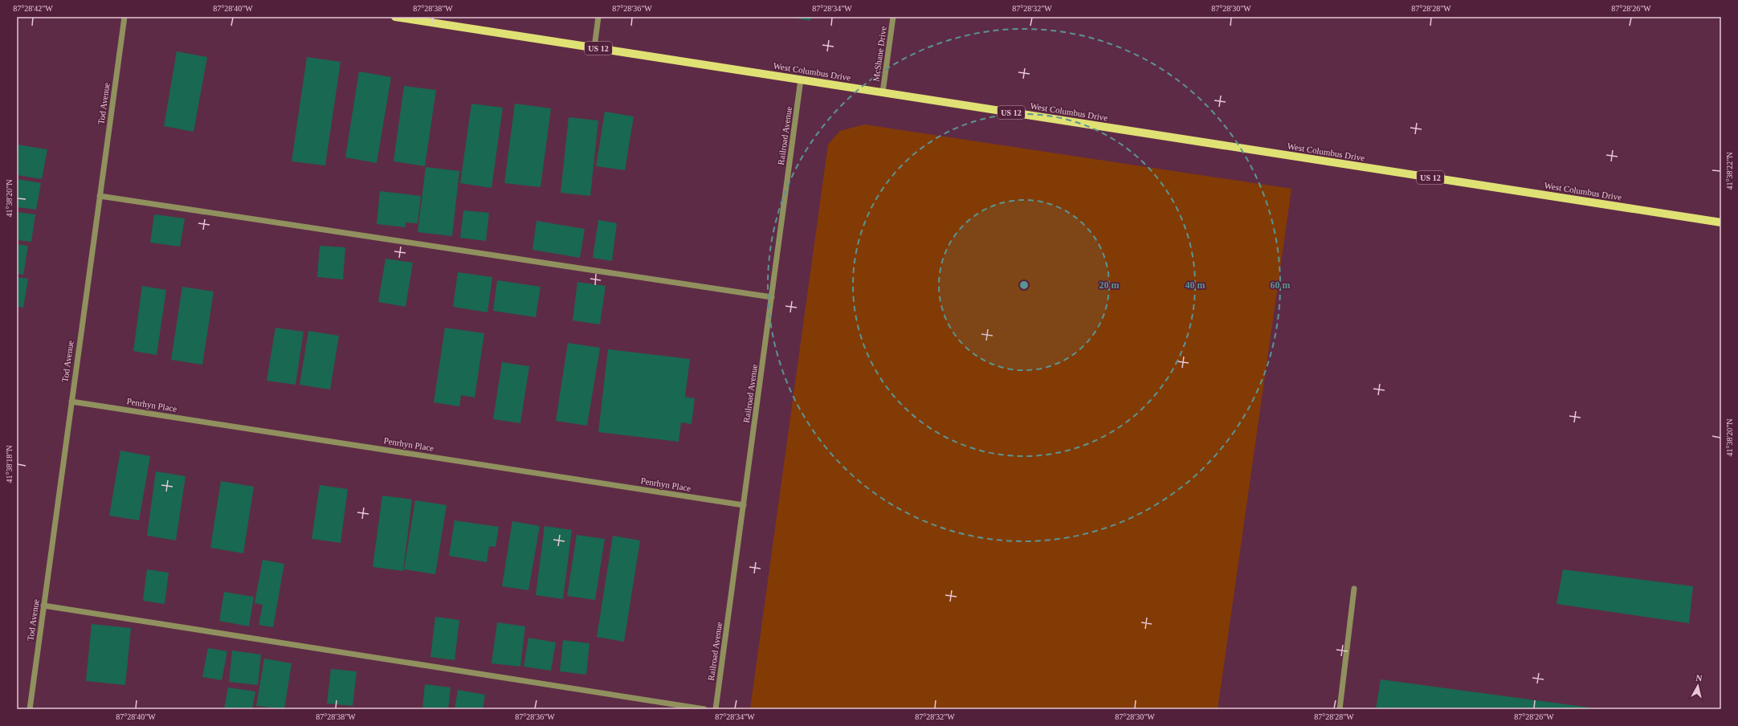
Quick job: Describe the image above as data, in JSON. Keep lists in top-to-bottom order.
{
  "streets": {
    "main road": ["US 12", "West Columbus Drive"],
    "street": [
      "McShane Drive",
      "Tod Avenue",
      "Railroad Avenue",
      "Penrhyn Place"
    ]
  },
  "crossings": [
    ["McShane Drive", "West Columbus Drive"],
    ["West Columbus Drive", "Railroad Avenue"],
    ["Tod Avenue", "Penrhyn Place"],
    ["Railroad Avenue", "Penrhyn Place"]
  ],
  "north": "top",
  "coordinates": [
    "87°28'42\"W",
    "87°28'40\"W",
    "87°28'38\"W",
    "87°28'36\"W",
    "87°28'34\"W",
    "87°28'32\"W",
    "87°28'30\"W",
    "87°28'28\"W",
    "87°28'26\"W",
    "41°38'22\"N",
    "41°38'20\"N",
    "41°38'18\"N"
  ],
  "rings": ["20 m", "40 m", "60 m"]
}
